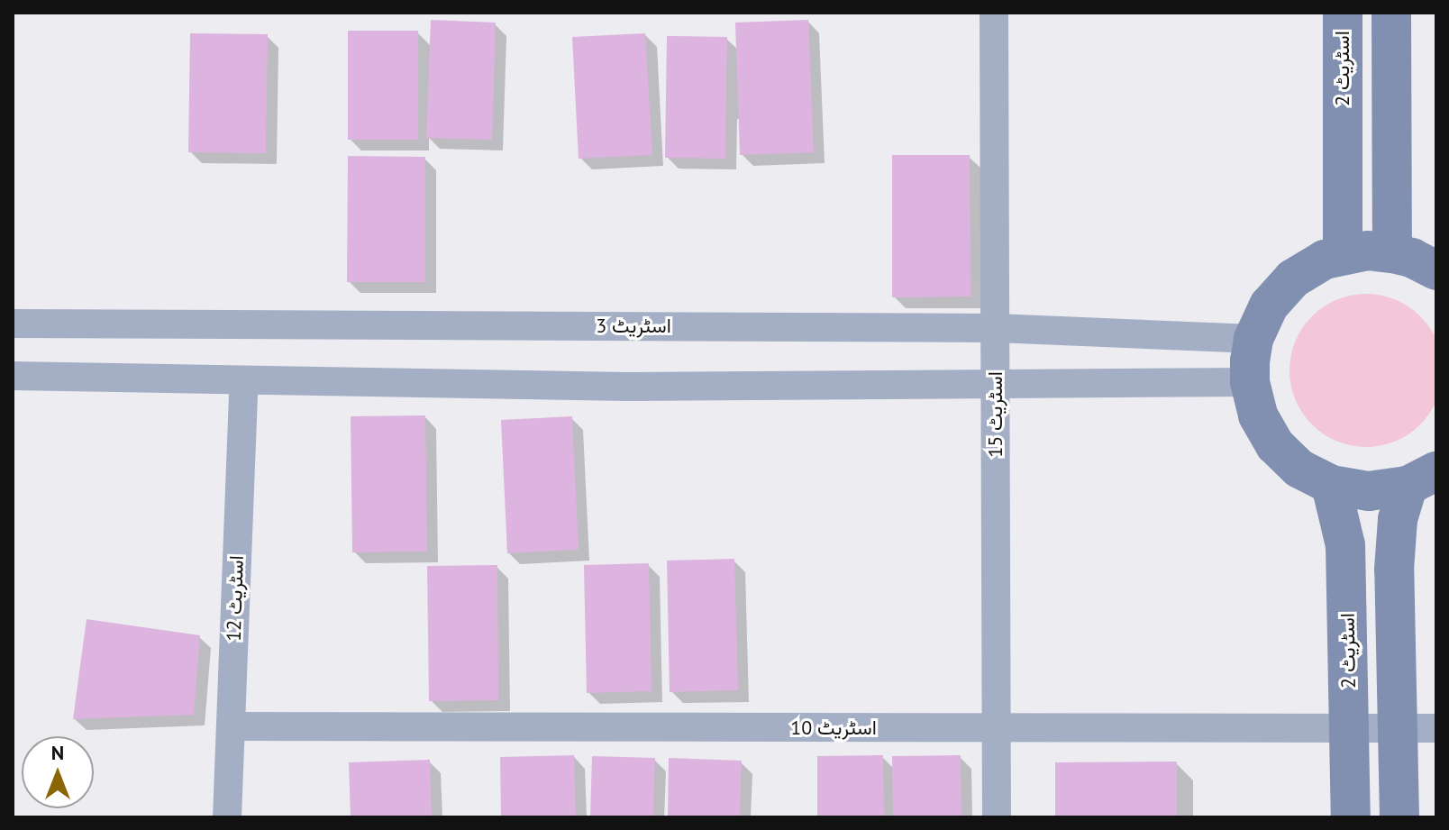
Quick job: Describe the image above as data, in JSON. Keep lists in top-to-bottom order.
{
  "streets": {
    "main road": ["اسٹریٹ 2"],
    "street": [
      "اسٹریٹ 3",
      "اسٹریٹ 15",
      "اسٹریٹ 12",
      "اسٹریٹ 10"
    ]
  },
  "crossings": [
    ["اسٹریٹ 2", "اسٹریٹ 10"],
    ["اسٹریٹ 3", "اسٹریٹ 15"],
    ["اسٹریٹ 15", "اسٹریٹ 10"],
    ["اسٹریٹ 12", "اسٹریٹ 10"]
  ],
  "north": "top"
}
